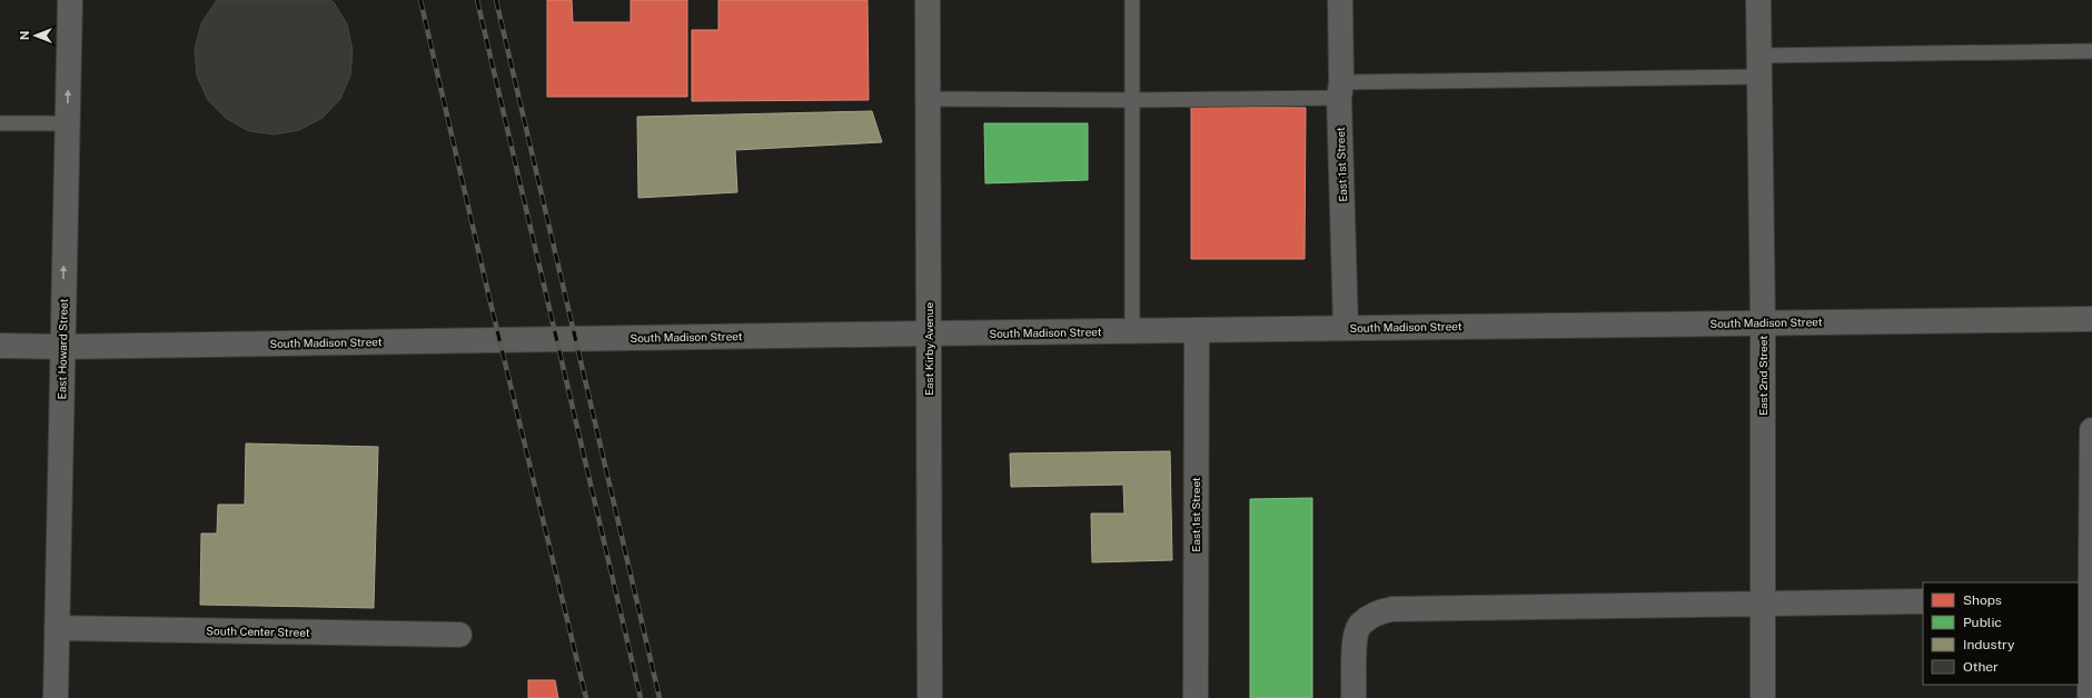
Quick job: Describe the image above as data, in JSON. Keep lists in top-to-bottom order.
{
  "streets": {
    "street": [
      "East 1st Street",
      "South Madison Street",
      "East Howard Street",
      "East Kirby Avenue",
      "East 2nd Street",
      "South Center Street"
    ]
  },
  "crossings": [
    ["East 1st Street", "South Madison Street"],
    ["South Madison Street", "East Howard Street"],
    ["South Madison Street", "East Kirby Avenue"],
    ["South Madison Street", "East 2nd Street"],
    ["East Howard Street", "South Center Street"]
  ],
  "one_way": ["East Howard Street"],
  "legend": [
    "Shops",
    "Public",
    "Industry",
    "Other"
  ],
  "north": "left"
}
